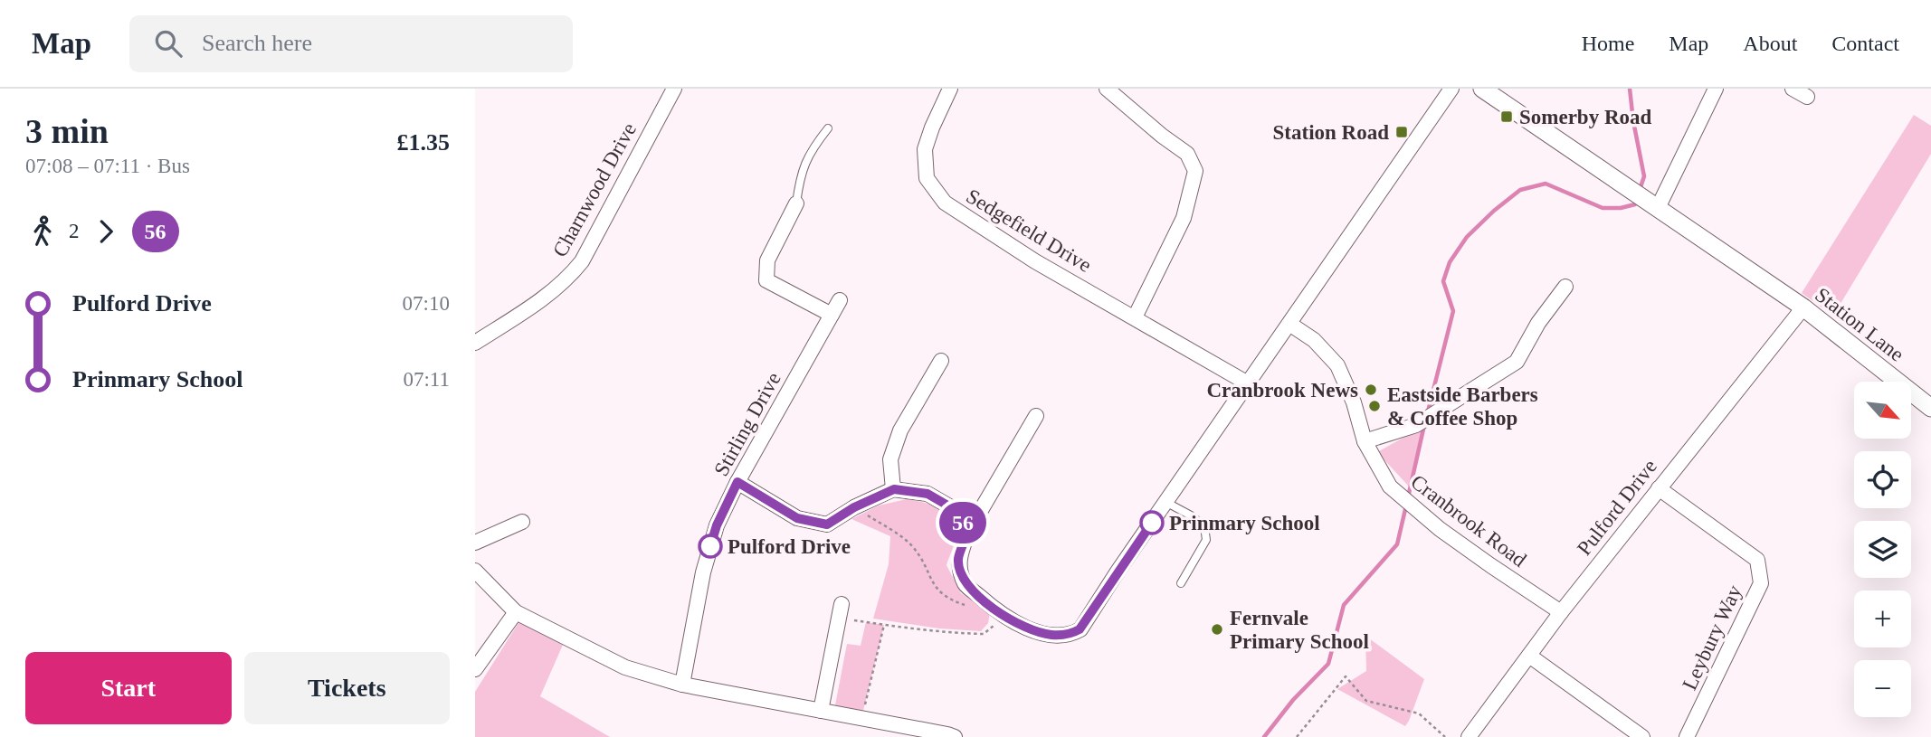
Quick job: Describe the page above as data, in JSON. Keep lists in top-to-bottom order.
{
  "streets": {
    "street": [
      "Charnwood Drive",
      "Sedgefield Drive",
      "Station Lane",
      "Stirling Drive",
      "Pulford Drive",
      "Cranbrook Road",
      "Leybury Way"
    ]
  },
  "crossings": [
    ["Station Lane", "Pulford Drive"],
    ["Pulford Drive", "Cranbrook Road"],
    ["Pulford Drive", "Leybury Way"]
  ],
  "places": {
    "transit": ["Somerby Road", "Station Road"],
    "other": [
      "Cranbrook News",
      "Eastside Barbers & Coffee Shop",
      "Prinmary School",
      "Pulford Drive",
      "Fernvale Primary School"
    ]
  },
  "lines": ["bus line 56"],
  "north": "bottom right",
  "page": {
    "header": "Map",
    "search": "Search here",
    "nav": [
      "Home",
      "Map",
      "About",
      "Contact"
    ],
    "heading": ["3 min", "07:08 – 07:11 · Bus", "£1.35"],
    "on_map": "56",
    "legs": ["2", "56"],
    "list": [
      {
        "name": "Pulford Drive",
        "value": "07:10"
      },
      {
        "name": "Prinmary School",
        "value": "07:11"
      }
    ],
    "map_buttons": ["+", "−"],
    "buttons": ["Start", "Tickets"]
  }
}
